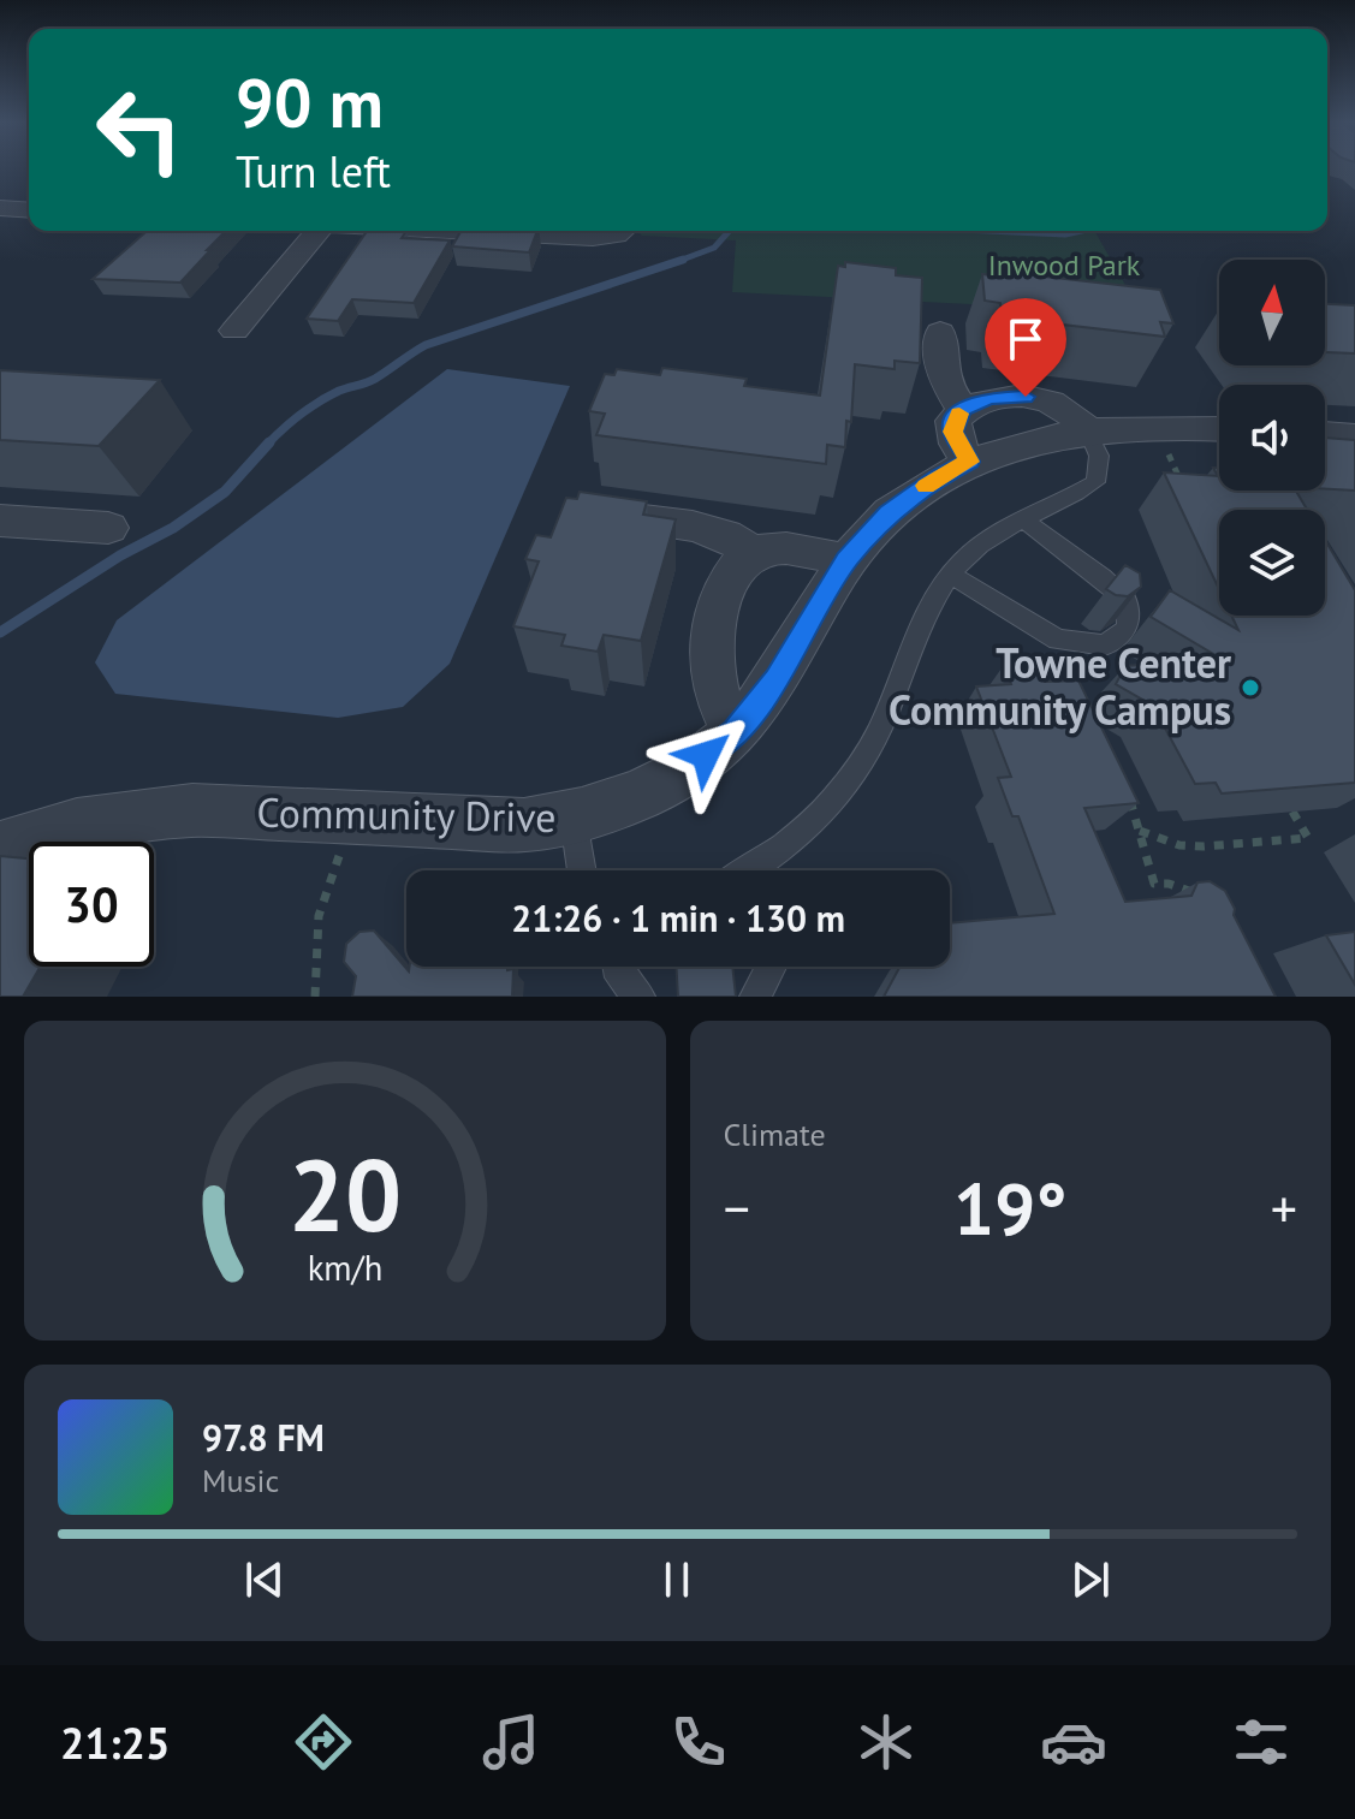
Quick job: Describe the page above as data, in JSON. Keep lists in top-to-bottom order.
{
  "streets": {
    "street": ["Community Drive"]
  },
  "parks": ["Inwood Park"],
  "places": ["Towne Center Community Campus"],
  "north": "top",
  "page": {
    "turn": ["90 m", "Turn left"],
    "limit": "30",
    "trip": "21:26 · 1 min · 130 m",
    "tile": "Climate",
    "heat": ["−", "19°", "+"],
    "song": ["97.8 FM", "Music"],
    "tabs": "21:25",
    "gauge": ["20", "km/h"]
  }
}
